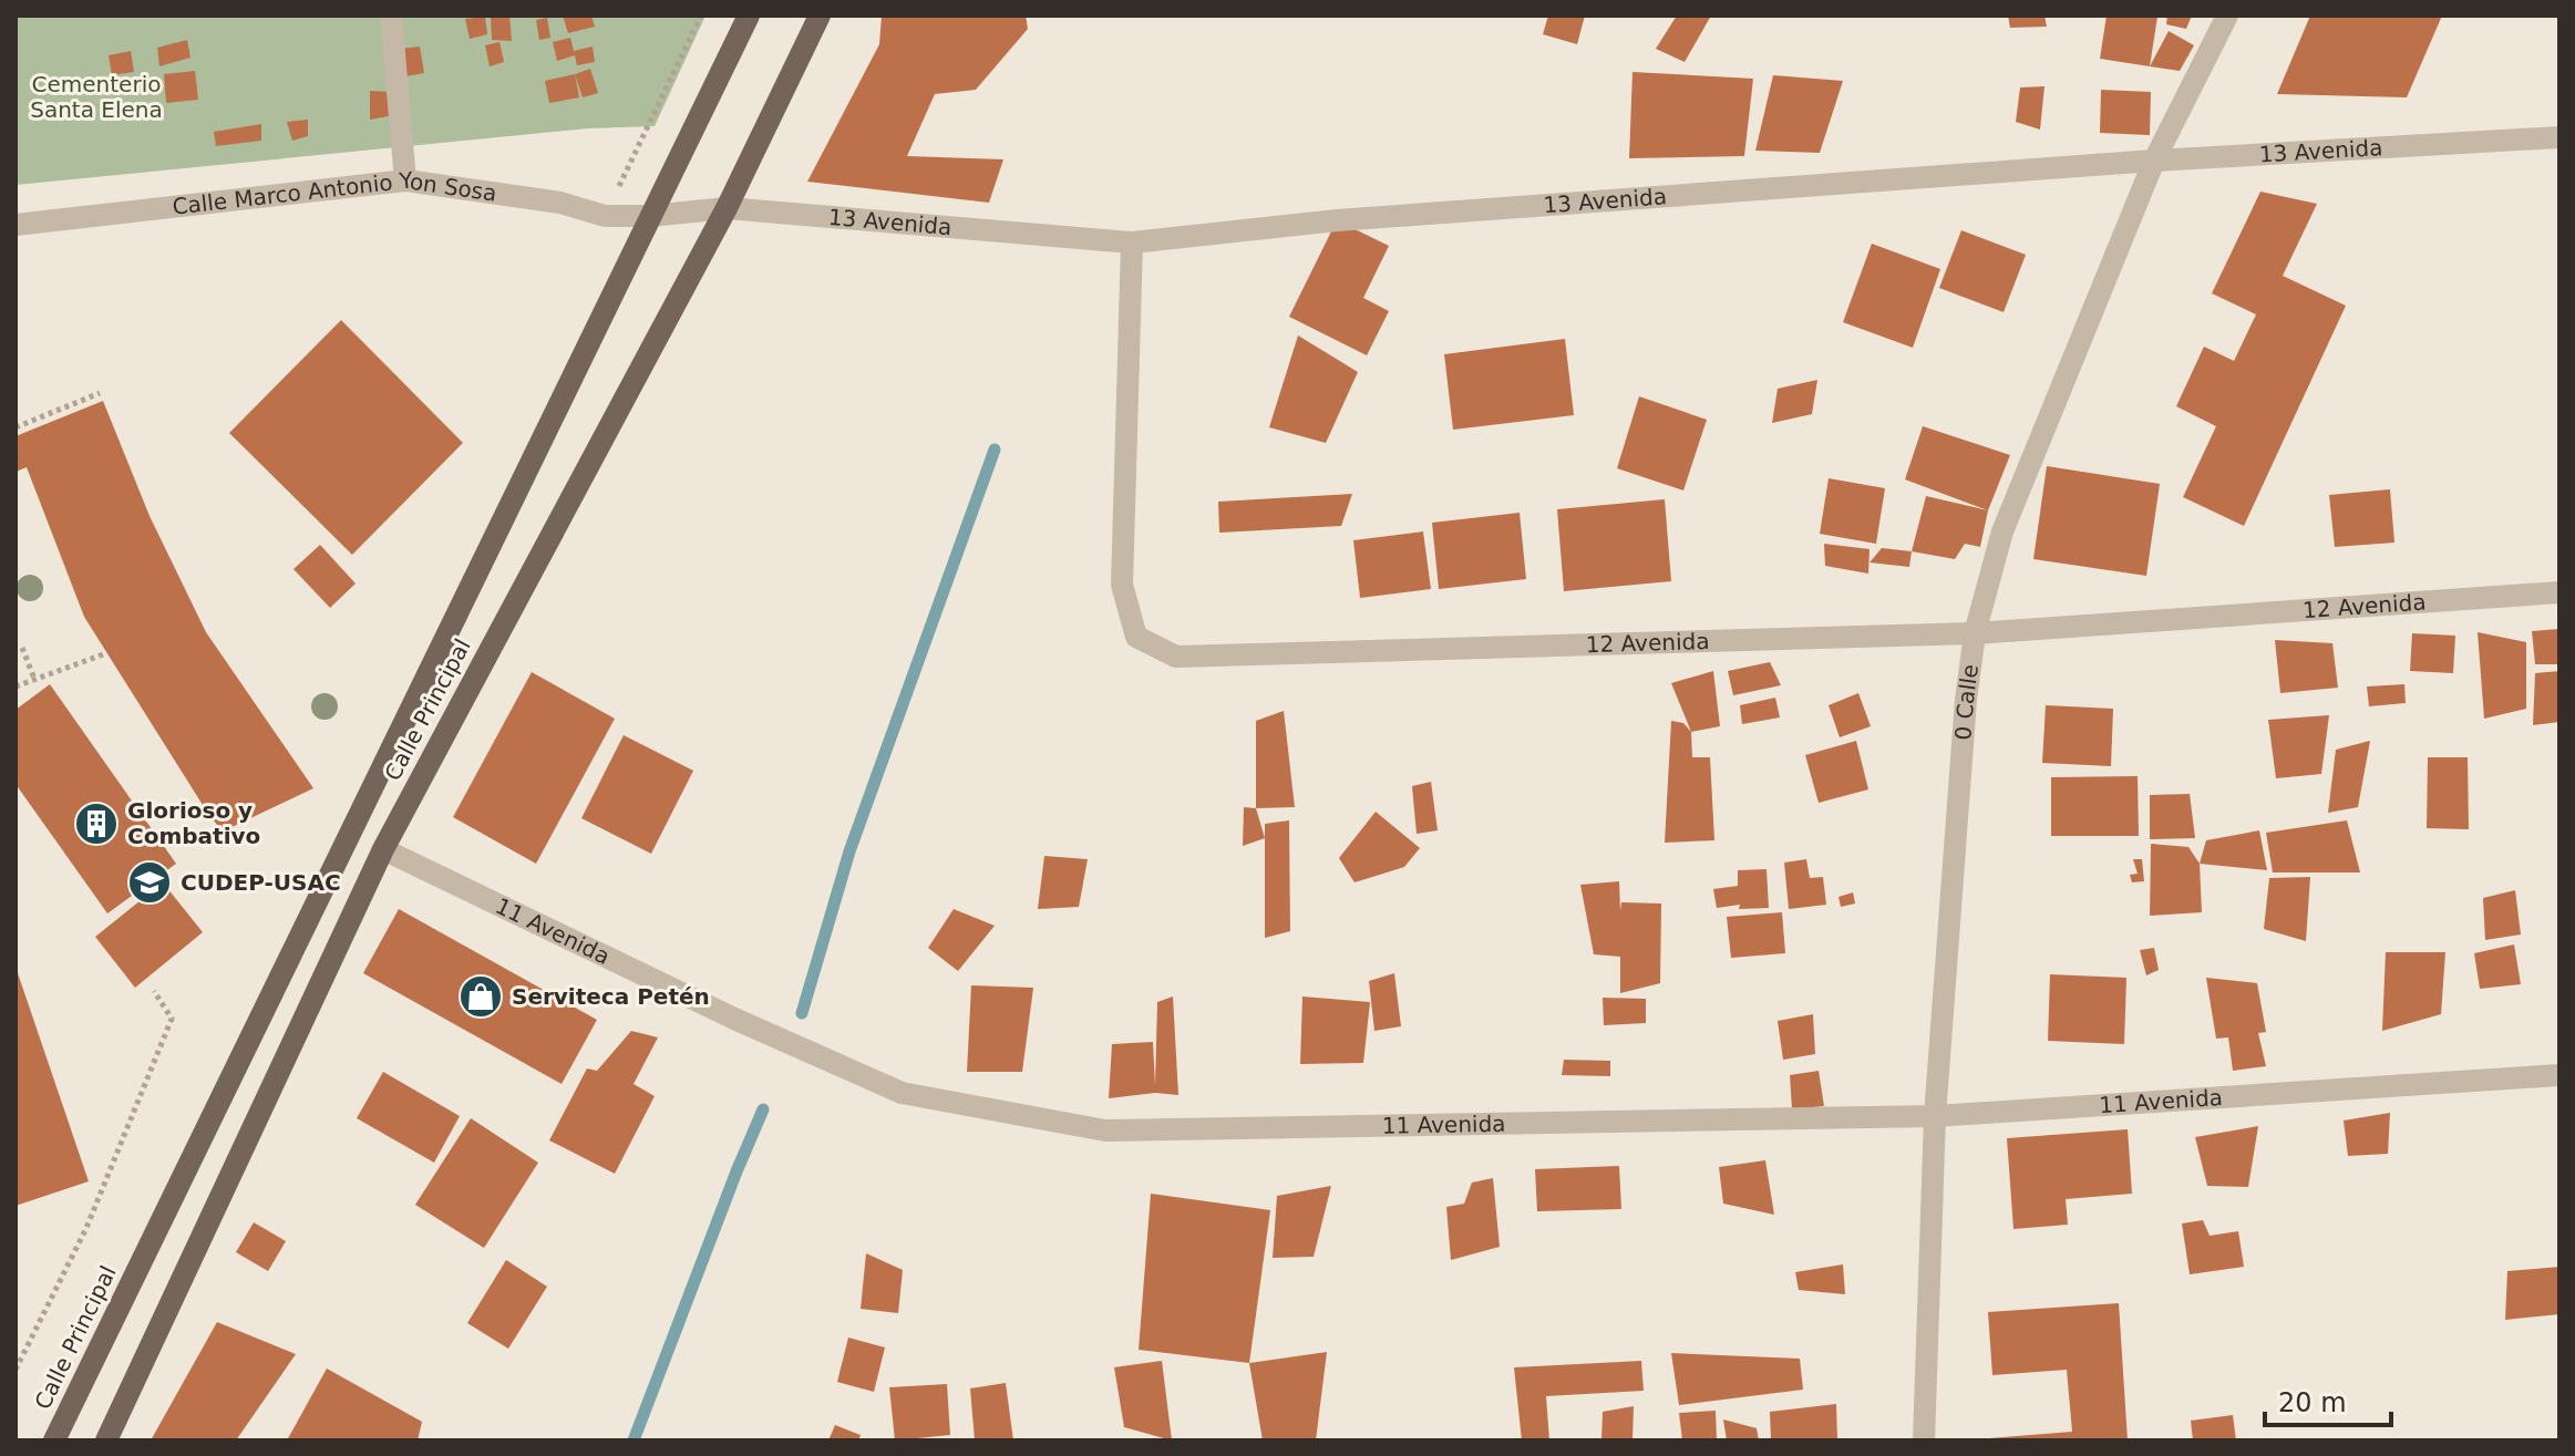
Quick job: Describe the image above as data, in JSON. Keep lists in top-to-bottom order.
{
  "streets": {
    "main road": ["Calle Principal"],
    "street": [
      "13 Avenida",
      "Calle Marco Antonio Yon Sosa",
      "12 Avenida",
      "0 Calle",
      "11 Avenida"
    ]
  },
  "crossings": [
    ["13 Avenida", "Calle Marco Antonio Yon Sosa"],
    ["13 Avenida", "12 Avenida"],
    ["13 Avenida", "0 Calle"],
    ["13 Avenida", "Calle Principal"],
    ["Calle Marco Antonio Yon Sosa", "Calle Principal"],
    ["12 Avenida", "0 Calle"],
    ["0 Calle", "11 Avenida"],
    ["Calle Principal", "11 Avenida"]
  ],
  "parks": ["Cementerio Santa Elena"],
  "places": {
    "building": ["Glorioso y Combativo"],
    "school or university": ["CUDEP-USAC"],
    "shop": ["Serviteca Petén"]
  },
  "scale_bar": "20 m"
}
